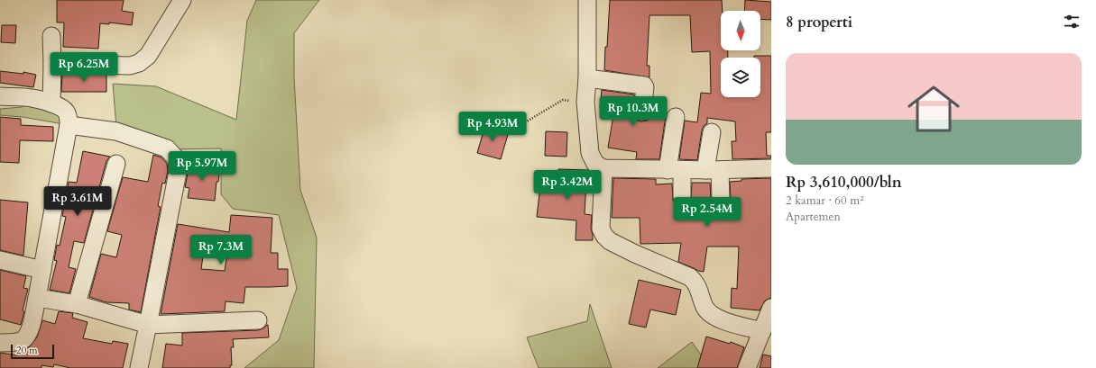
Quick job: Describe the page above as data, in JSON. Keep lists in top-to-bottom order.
{
  "scale_bar": "20 m",
  "north": "bottom",
  "page": {
    "heading": "8 properti",
    "list": [
      {
        "name": "Rp 3,610,000/bln",
        "note": "2 kamar · 60 m² · Apartemen"
      }
    ],
    "price": [
      "Rp 6.25M",
      "Rp 10.3M",
      "Rp 4.93M",
      "Rp 5.97M",
      "Rp 3.42M",
      "Rp 3.61M",
      "Rp 2.54M",
      "Rp 7.3M"
    ],
    "scale": "20 m"
  }
}
